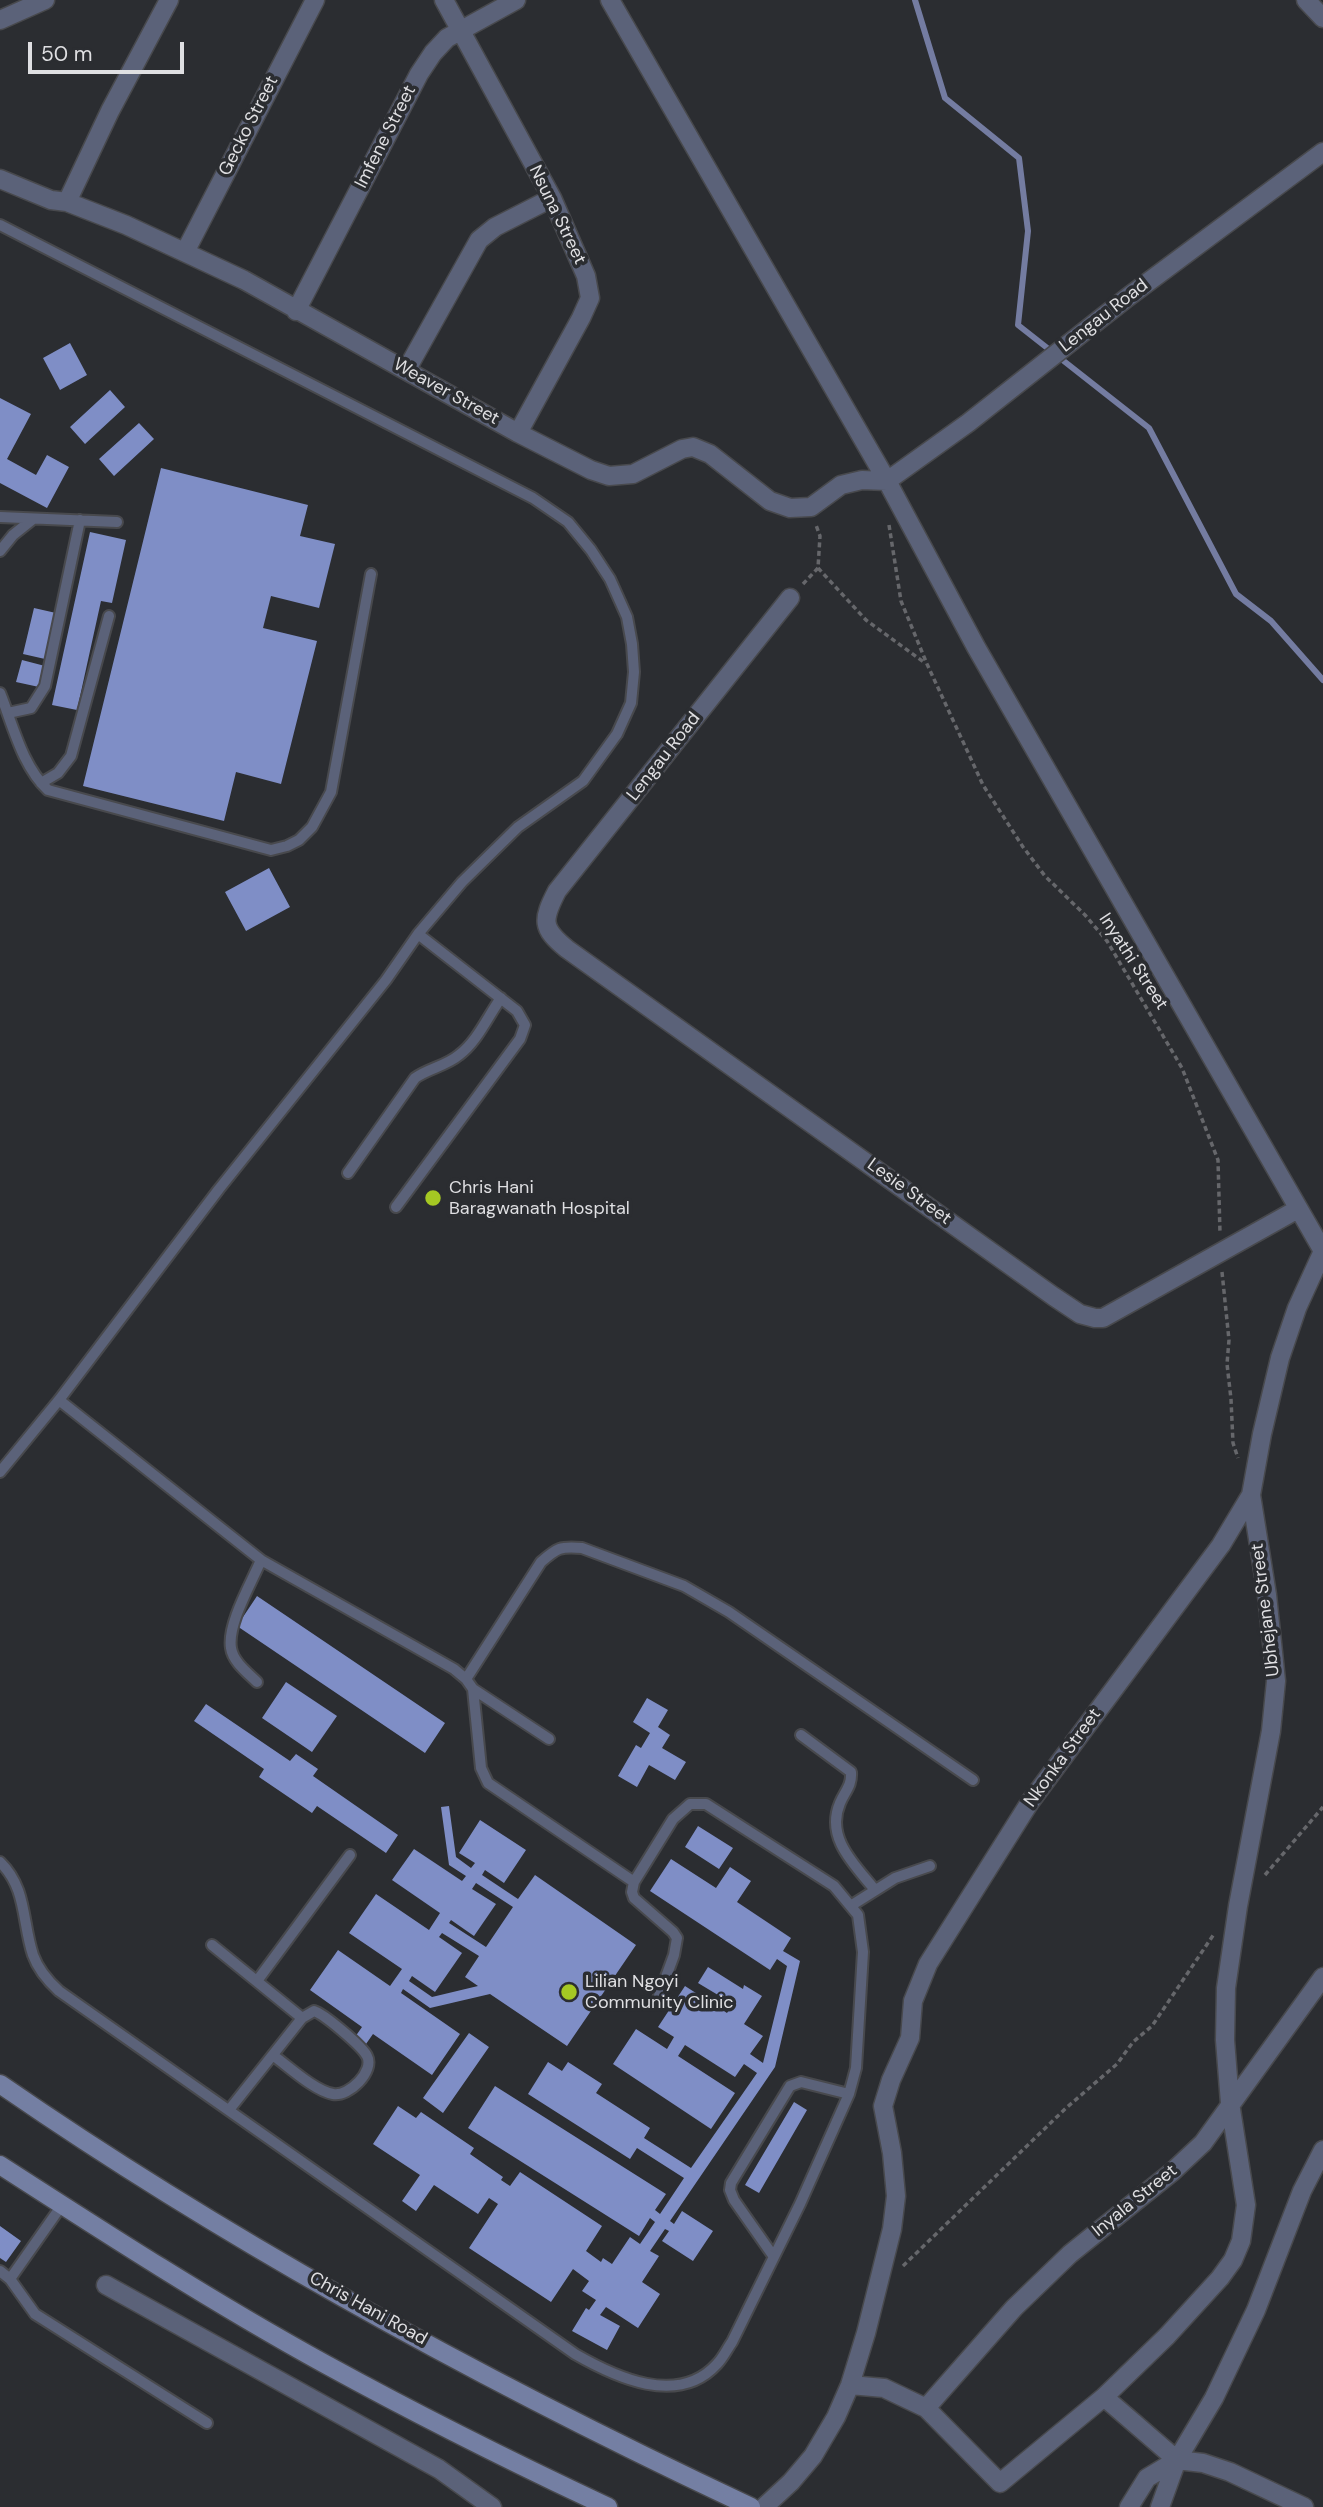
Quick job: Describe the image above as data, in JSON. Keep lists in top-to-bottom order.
{
  "streets": {
    "main road": ["Chris Hani Road"],
    "street": [
      "Gecko Street",
      "Imfene Street",
      "Nsuna Street",
      "Lengau Road",
      "Weaver Street",
      "Lesie Street",
      "Ubhejane Street",
      "Nkonka Street",
      "Inyala Street"
    ],
    "path": ["Inyathi Street"]
  },
  "crossings": [
    ["Gecko Street", "Weaver Street"],
    ["Imfene Street", "Nsuna Street"],
    ["Imfene Street", "Weaver Street"],
    ["Nsuna Street", "Weaver Street"],
    ["Lengau Road", "Lesie Street"],
    ["Inyathi Street", "Lesie Street"],
    ["Inyathi Street", "Ubhejane Street"],
    ["Inyathi Street", "Nkonka Street"],
    ["Ubhejane Street", "Nkonka Street"],
    ["Ubhejane Street", "Inyala Street"]
  ],
  "places": ["Chris Hani Baragwanath Hospital", "Lilian Ngoyi Community Clinic"],
  "scale_bar": "50 m"
}
